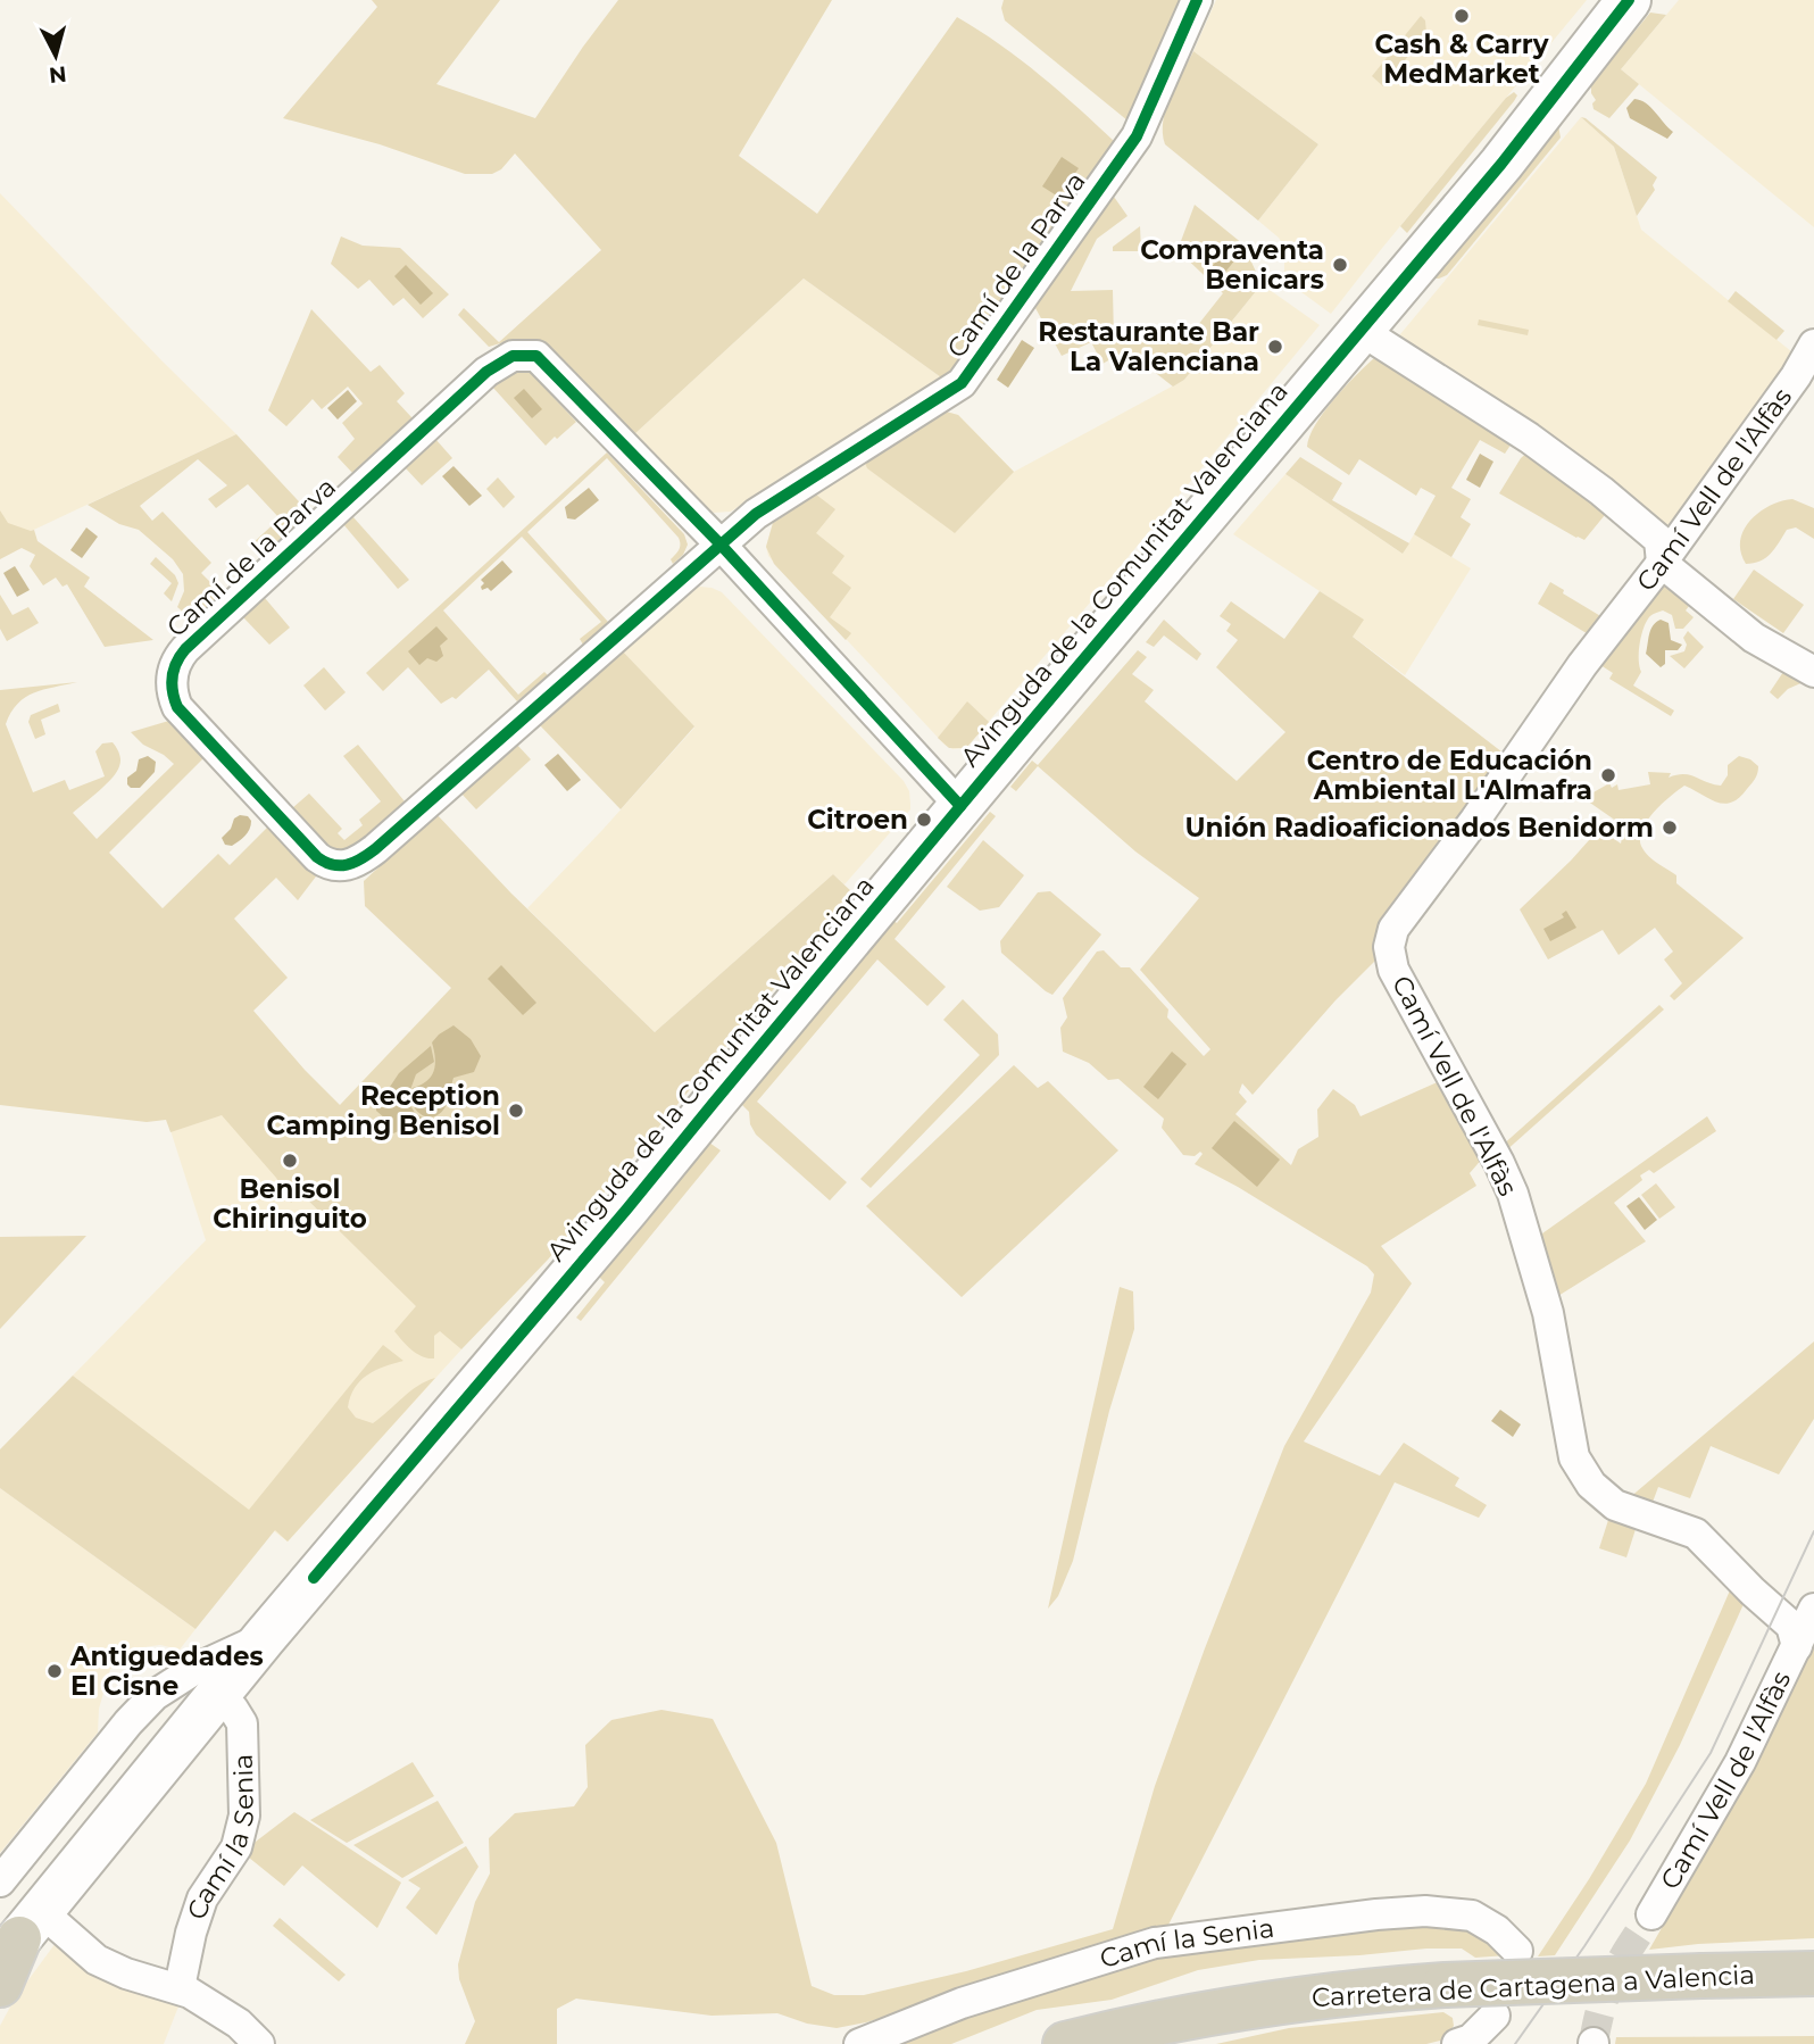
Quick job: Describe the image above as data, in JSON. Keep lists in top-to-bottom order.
{
  "streets": {
    "highway": ["Carretera de Cartagena a Valencia"],
    "main road": ["Avinguda de la Comunitat Valenciana"],
    "street": ["Camí de la Parva", "Camí Vell de l'Alfàs", "Camí la Senia"]
  },
  "crossings": [
    ["Camí de la Parva", "Avinguda de la Comunitat Valenciana"],
    ["Avinguda de la Comunitat Valenciana", "Camí la Senia"]
  ],
  "places": [
    "Cash & Carry MedMarket",
    "Compraventa Benicars",
    "Restaurante Bar La Valenciana",
    "Centro de Educación Ambiental L'Almafra",
    "Citroen",
    "Unión Radioaficionados Benidorm",
    "Reception Camping Benisol",
    "Benisol Chiringuito",
    "Antiguedades El Cisne"
  ],
  "north": "bottom"
}
